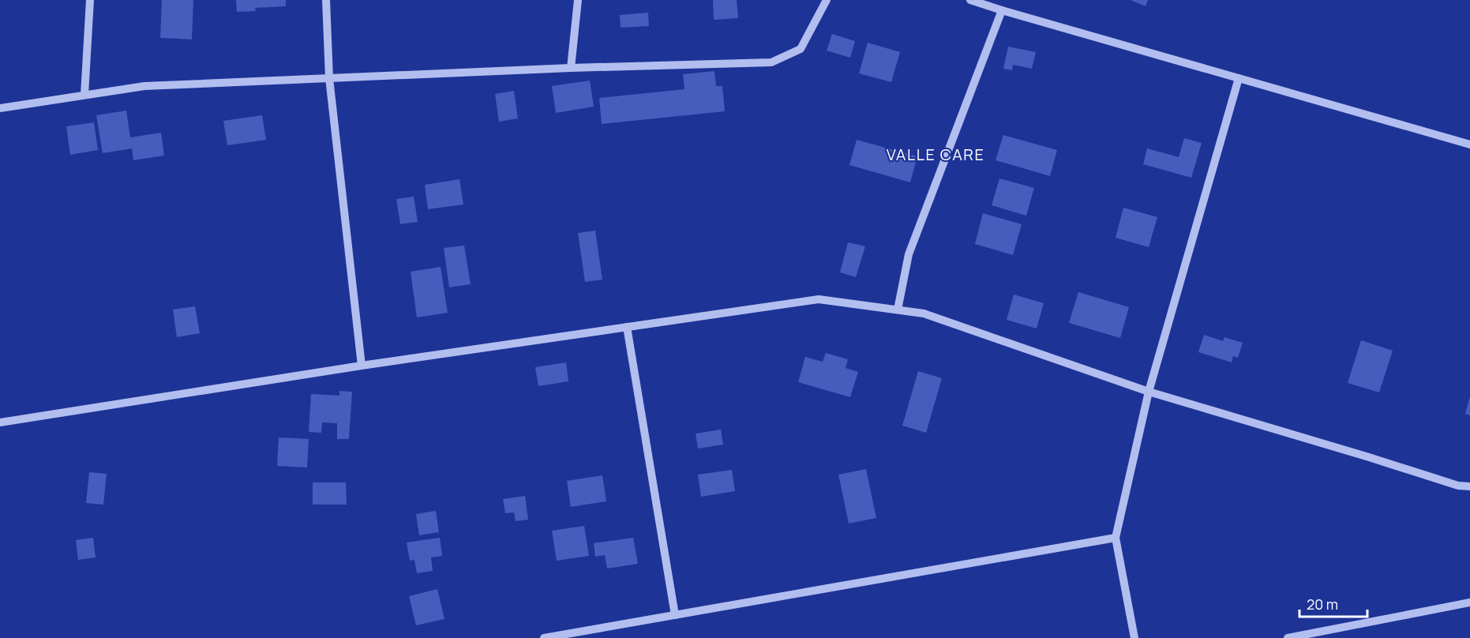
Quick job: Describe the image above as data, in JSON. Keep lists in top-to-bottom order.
{
  "districts": ["VALLE CARE"],
  "scale_bar": "20 m"
}
